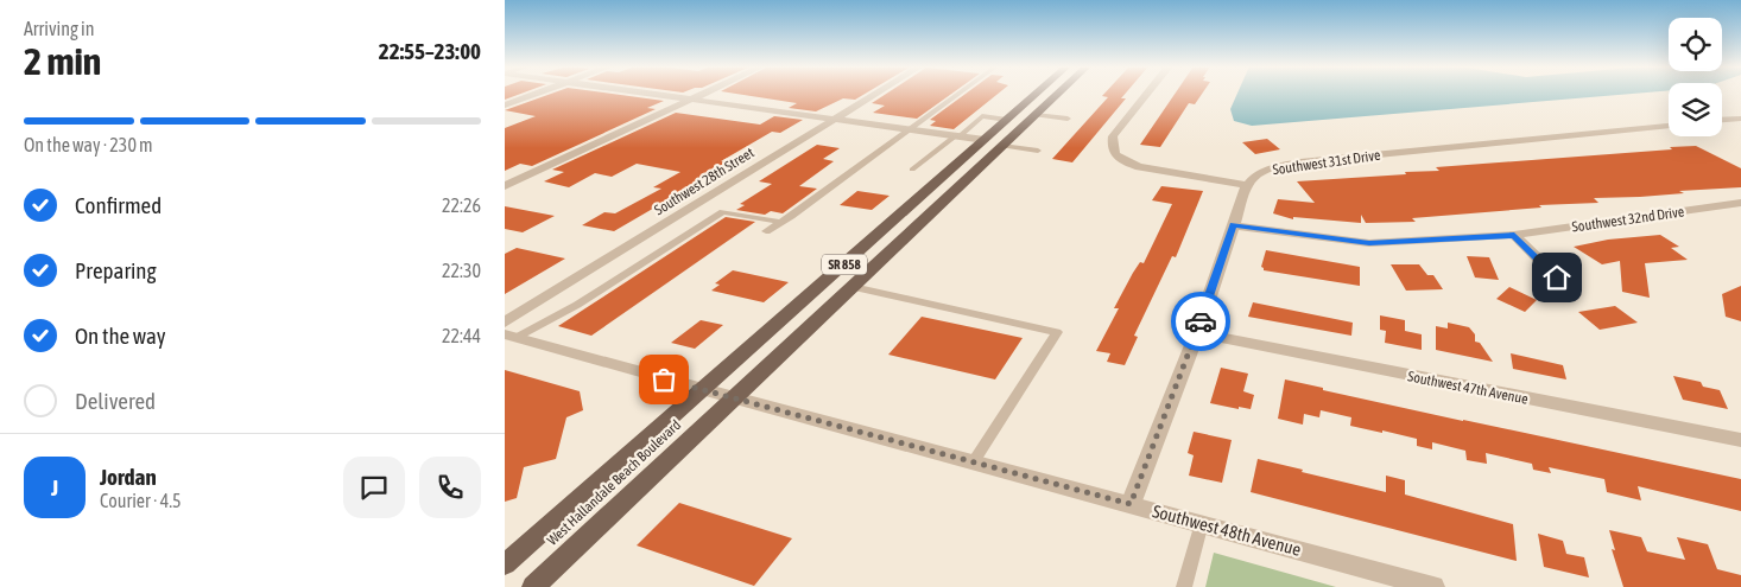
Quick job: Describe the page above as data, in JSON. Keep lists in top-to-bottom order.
{
  "streets": {
    "main road": ["SR 858", "West Hallandale Beach Boulevard"],
    "street": [
      "Southwest 31st Drive",
      "Southwest 28th Street",
      "Southwest 32nd Drive",
      "Southwest 47th Avenue",
      "Southwest 48th Avenue"
    ]
  },
  "crossings": [
    ["West Hallandale Beach Boulevard", "Southwest 48th Avenue"]
  ],
  "page": {
    "heading": ["2 min", "Arriving in", "22:55–23:00"],
    "panel": ["Jordan", "Courier · 4.5"],
    "bar": "On the way · 230 m",
    "list": [
      ["Confirmed", "22:26"],
      ["Preparing", "22:30"],
      ["On the way", "22:44"],
      "Delivered"
    ],
    "round": "J"
  }
}
